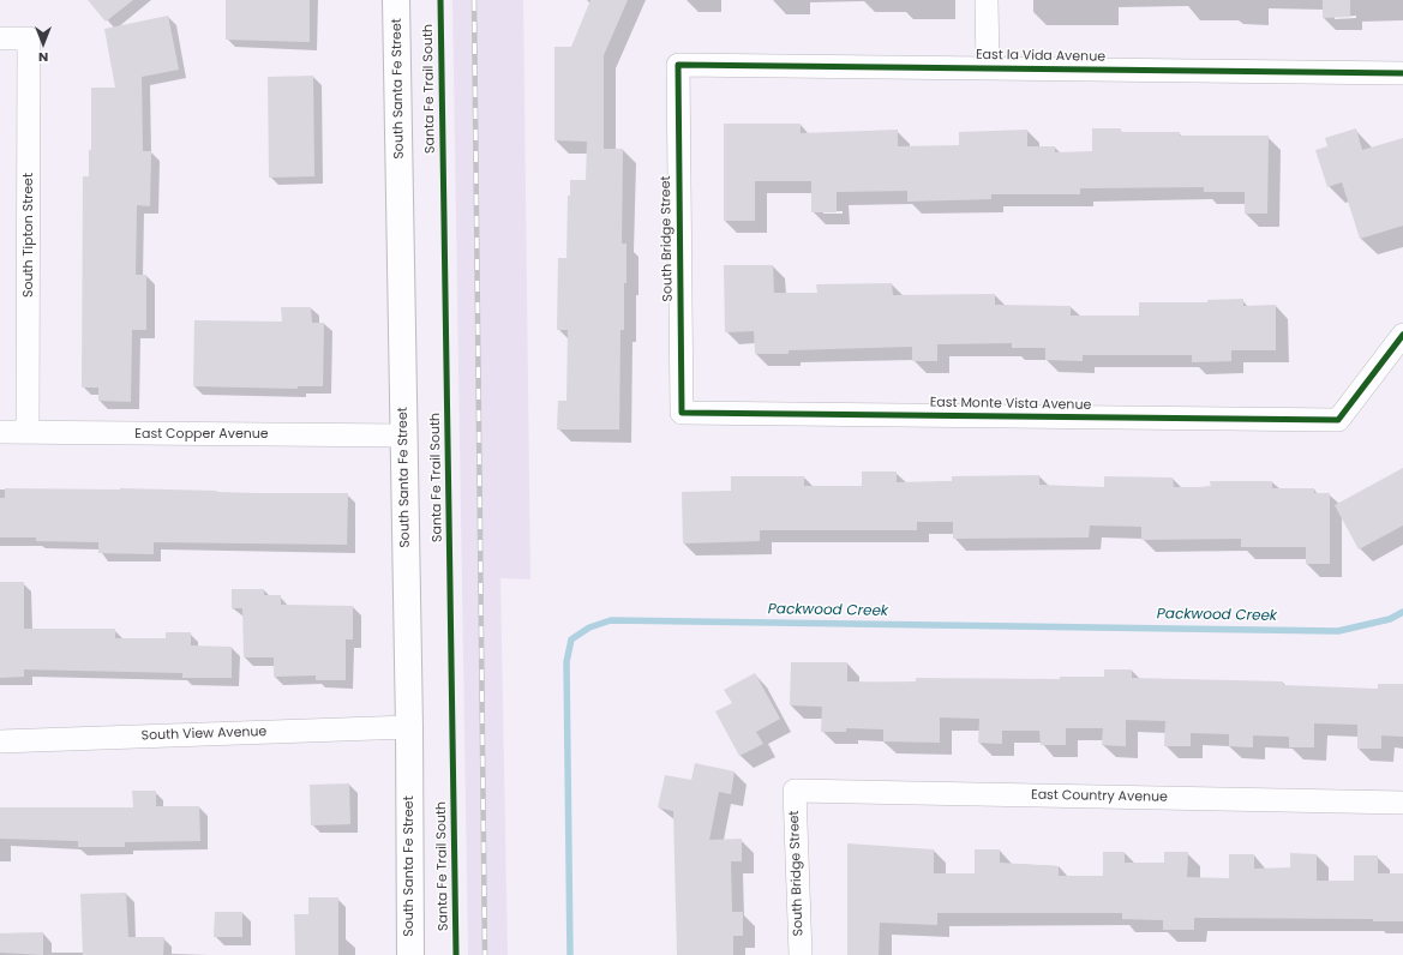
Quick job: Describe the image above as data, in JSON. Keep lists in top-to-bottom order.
{
  "streets": {
    "street": [
      "East la Vida Avenue",
      "South Santa Fe Street",
      "South Tipton Street",
      "South Bridge Street",
      "East Monte Vista Avenue",
      "East Copper Avenue",
      "South View Avenue",
      "East Country Avenue"
    ],
    "cycle path": ["Santa Fe Trail South"]
  },
  "crossings": [
    ["East la Vida Avenue", "South Bridge Street"],
    ["South Santa Fe Street", "East Copper Avenue"],
    ["South Santa Fe Street", "South View Avenue"],
    ["South Tipton Street", "East Copper Avenue"],
    ["South Bridge Street", "East Monte Vista Avenue"],
    ["South Bridge Street", "East Country Avenue"]
  ],
  "water": ["Packwood Creek"],
  "north": "bottom"
}
